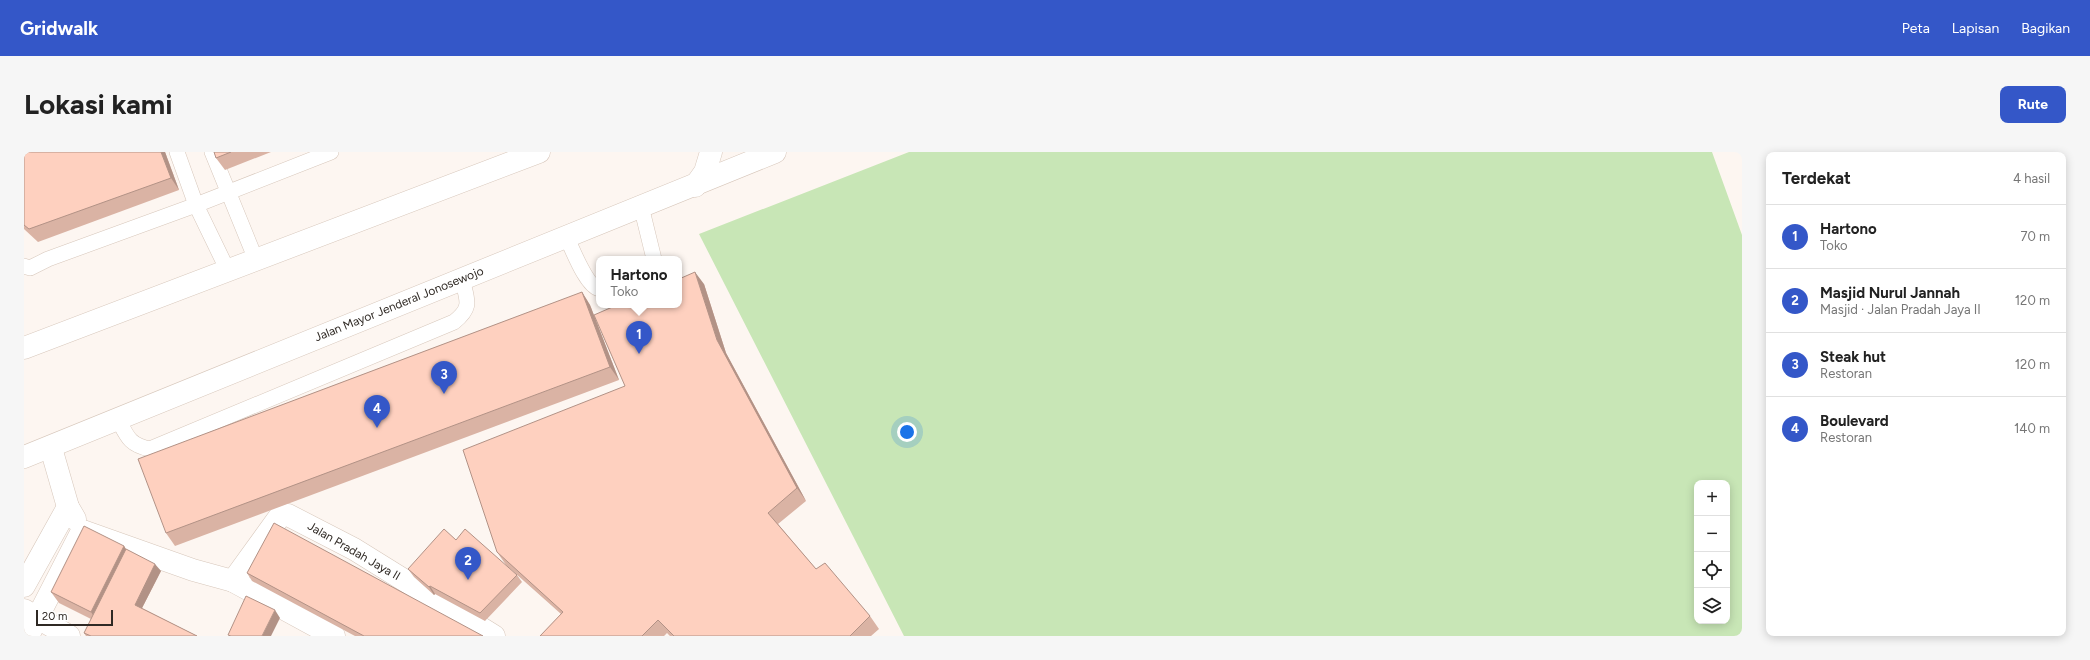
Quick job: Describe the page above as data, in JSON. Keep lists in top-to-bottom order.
{
  "streets": {
    "main road": ["Jalan Mayor Jenderal Jonosewojo", "Jalan Pradah Jaya II"]
  },
  "scale_bar": "20 m",
  "page": {
    "header": "Gridwalk",
    "nav": ["Peta", "Lapisan", "Bagikan"],
    "buttons": "Rute",
    "title": "Lokasi kami",
    "heading": ["Terdekat", "4 hasil"],
    "list": [
      {
        "mark": "1",
        "name": "Hartono",
        "note": "Toko",
        "value": "70 m"
      },
      {
        "mark": "2",
        "name": "Masjid Nurul Jannah",
        "note": "Masjid · Jalan Pradah Jaya II",
        "value": "120 m"
      },
      {
        "mark": "3",
        "name": "Steak hut",
        "note": "Restoran",
        "value": "120 m"
      },
      {
        "mark": "4",
        "name": "Boulevard",
        "note": "Restoran",
        "value": "140 m"
      }
    ],
    "popup": ["Hartono", "Toko"],
    "pins": [
      "1",
      "3",
      "4",
      "2"
    ],
    "map_buttons": ["+", "−"],
    "scale": "20 m"
  }
}
